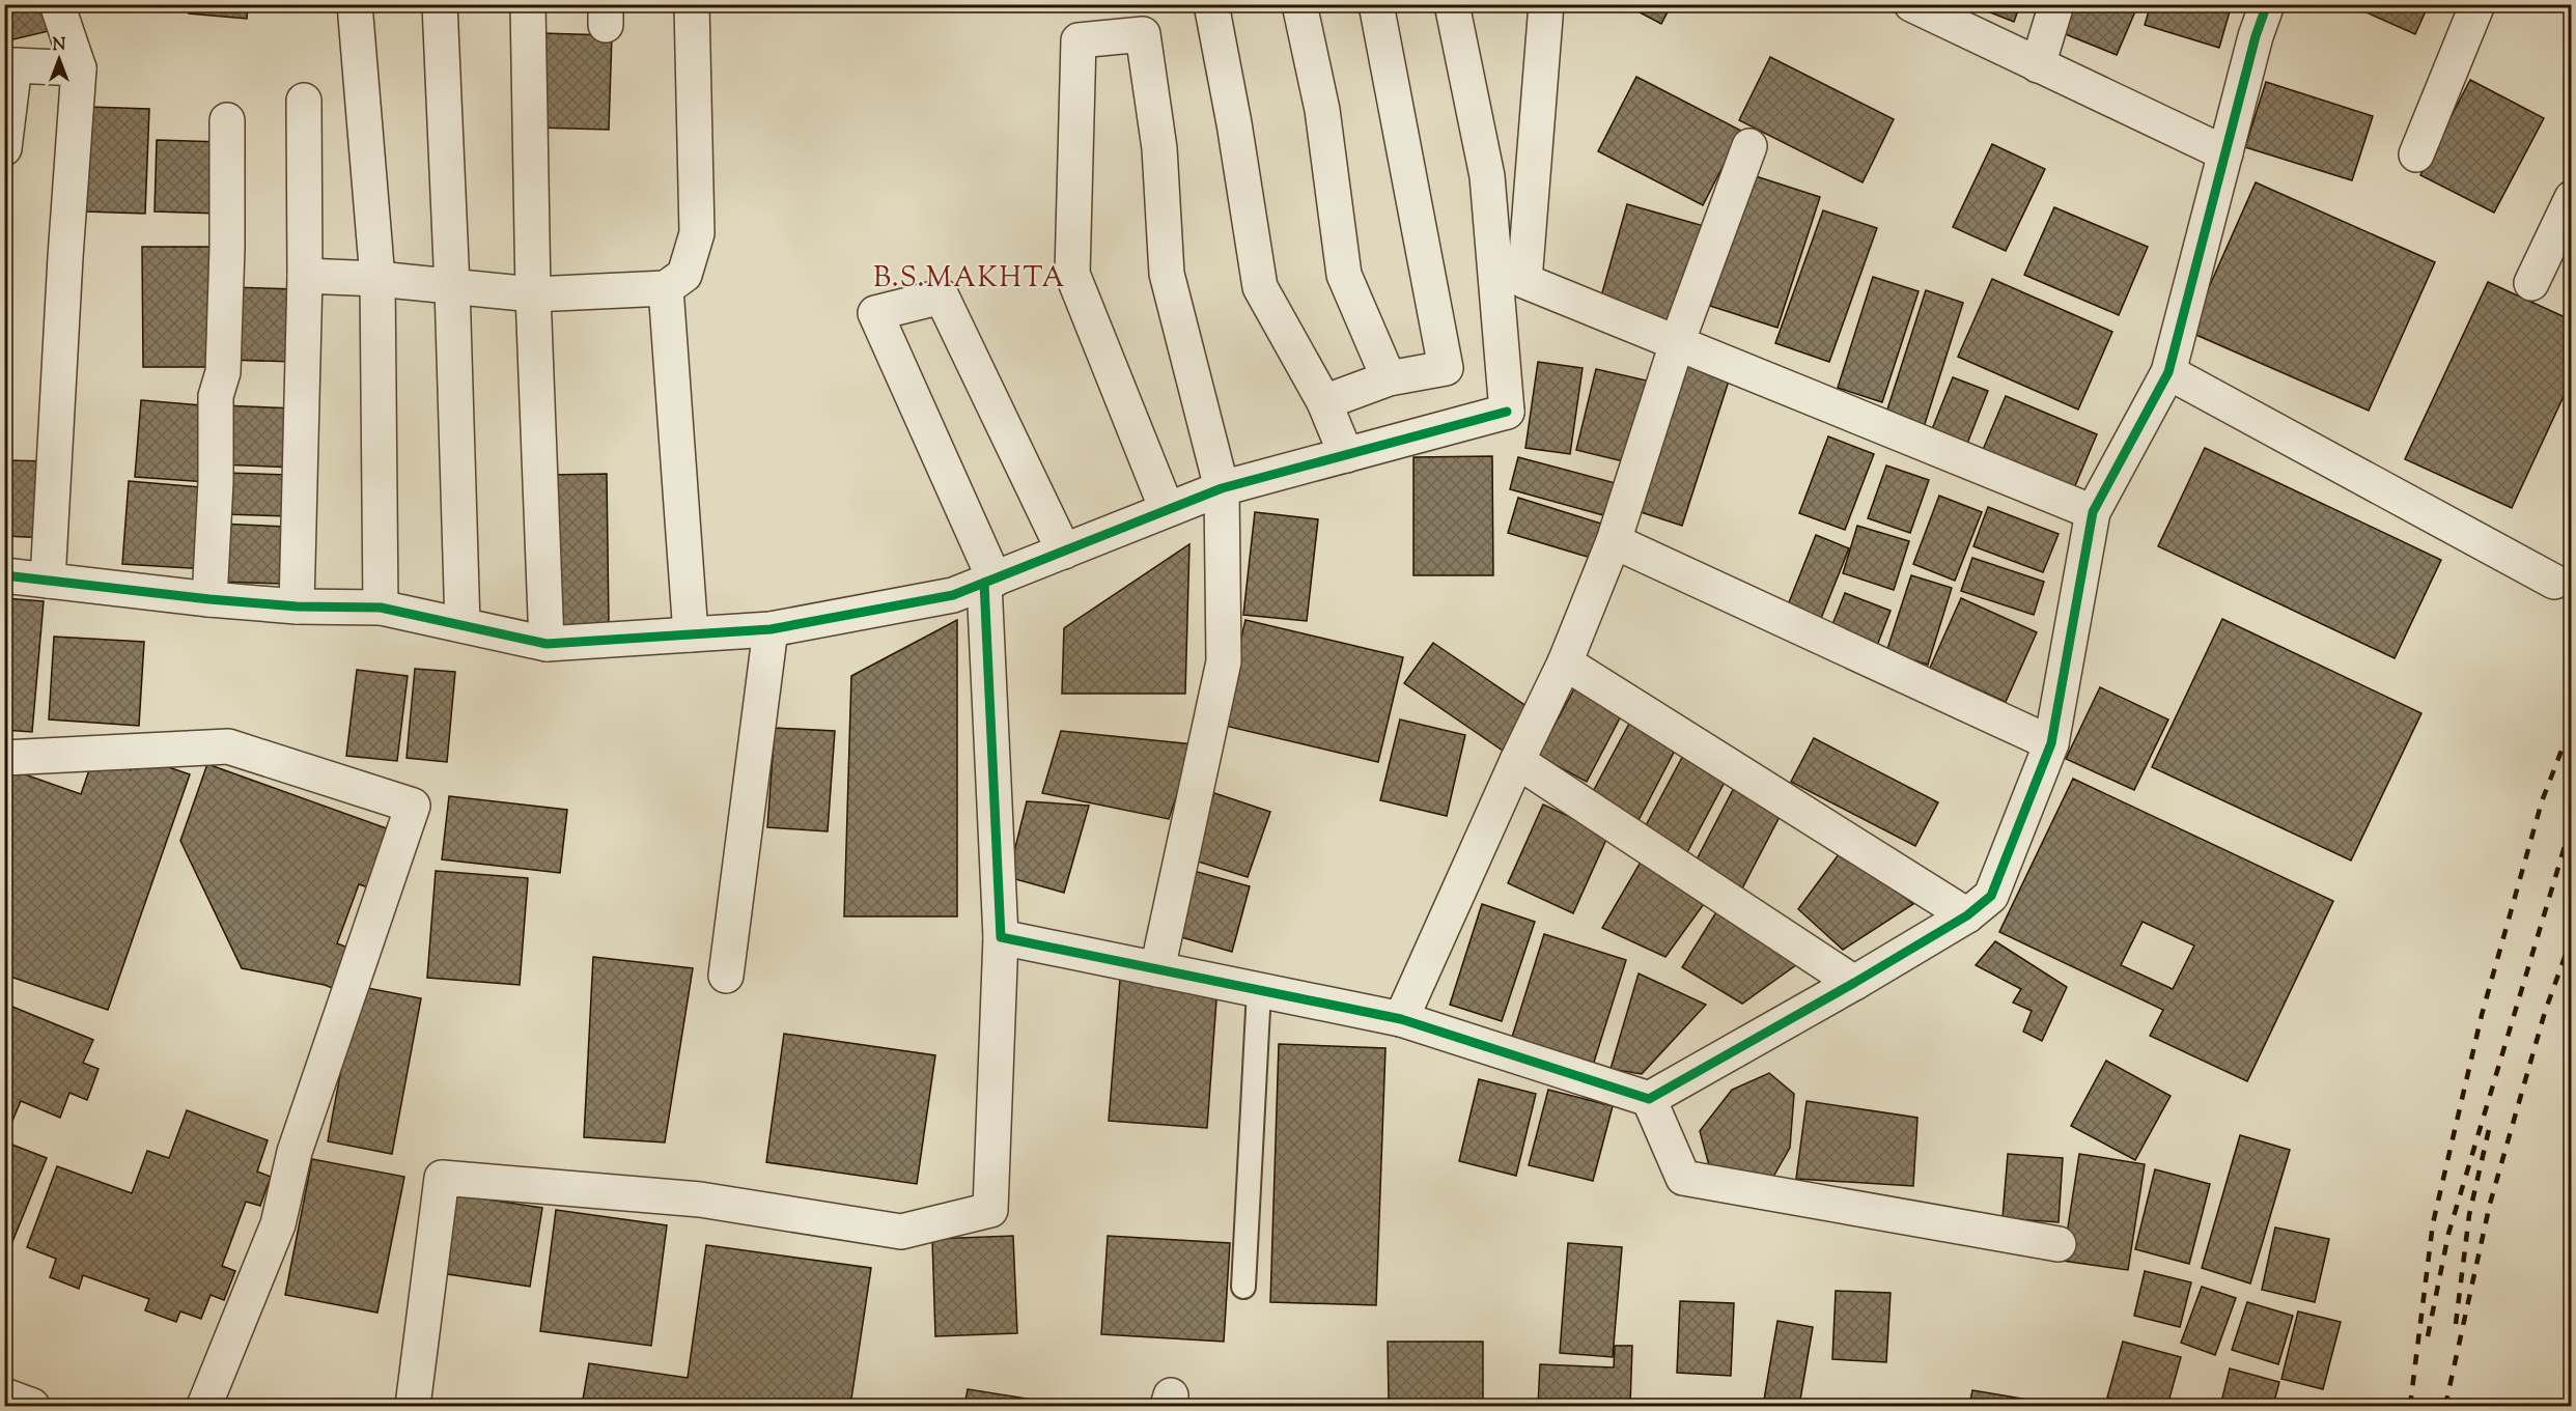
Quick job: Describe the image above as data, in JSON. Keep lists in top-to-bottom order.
{
  "districts": ["B.S.MAKHTA"],
  "north": "top"
}
